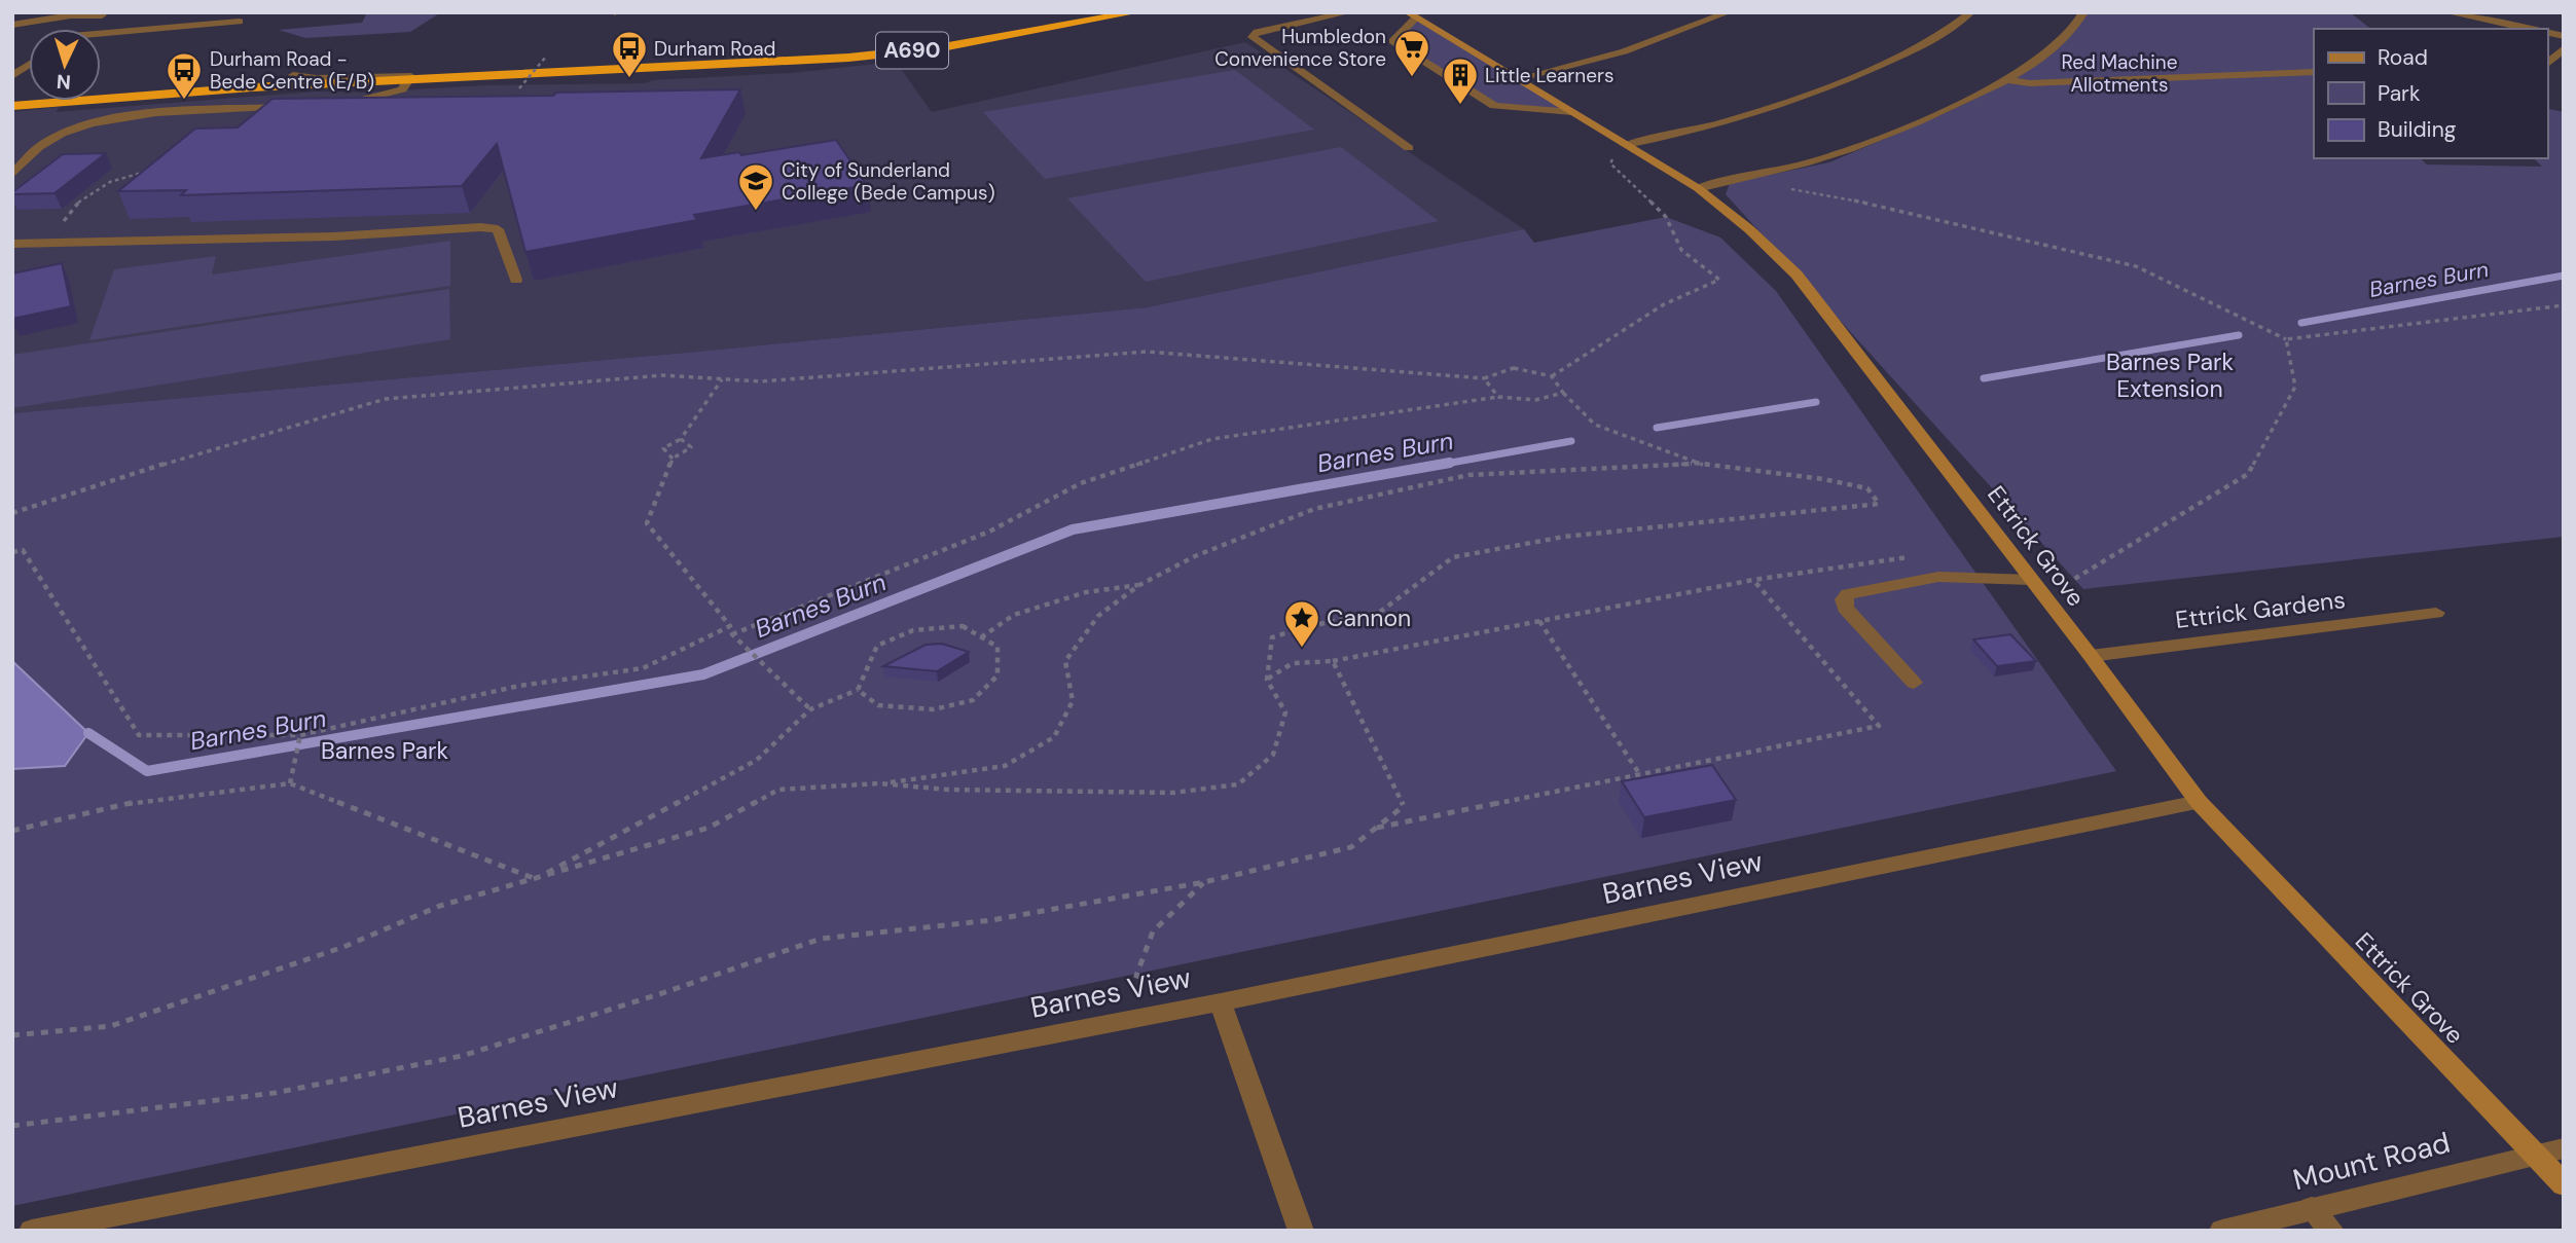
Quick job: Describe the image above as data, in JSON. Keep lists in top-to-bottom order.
{
  "streets": {
    "highway": ["A690"],
    "street": [
      "Ettrick Grove",
      "Ettrick Gardens",
      "Barnes View",
      "Mount Road"
    ]
  },
  "crossings": [
    ["Ettrick Grove", "Ettrick Gardens"],
    ["Ettrick Grove", "Barnes View"],
    ["Ettrick Grove", "Mount Road"]
  ],
  "water": ["Barnes Burn"],
  "parks": ["Red Machine Allotments", "Barnes Park Extension", "Barnes Park"],
  "places": {
    "supermarket": ["Humbledon Convenience Store"],
    "bus stop": ["Durham Road", "Durham Road - Bede Centre (E/B)"],
    "building": ["Little Learners"],
    "school or university": ["City of Sunderland College (Bede Campus)"],
    "place": ["Cannon"]
  },
  "legend": ["Road", "Park", "Building"],
  "north": "bottom"
}
